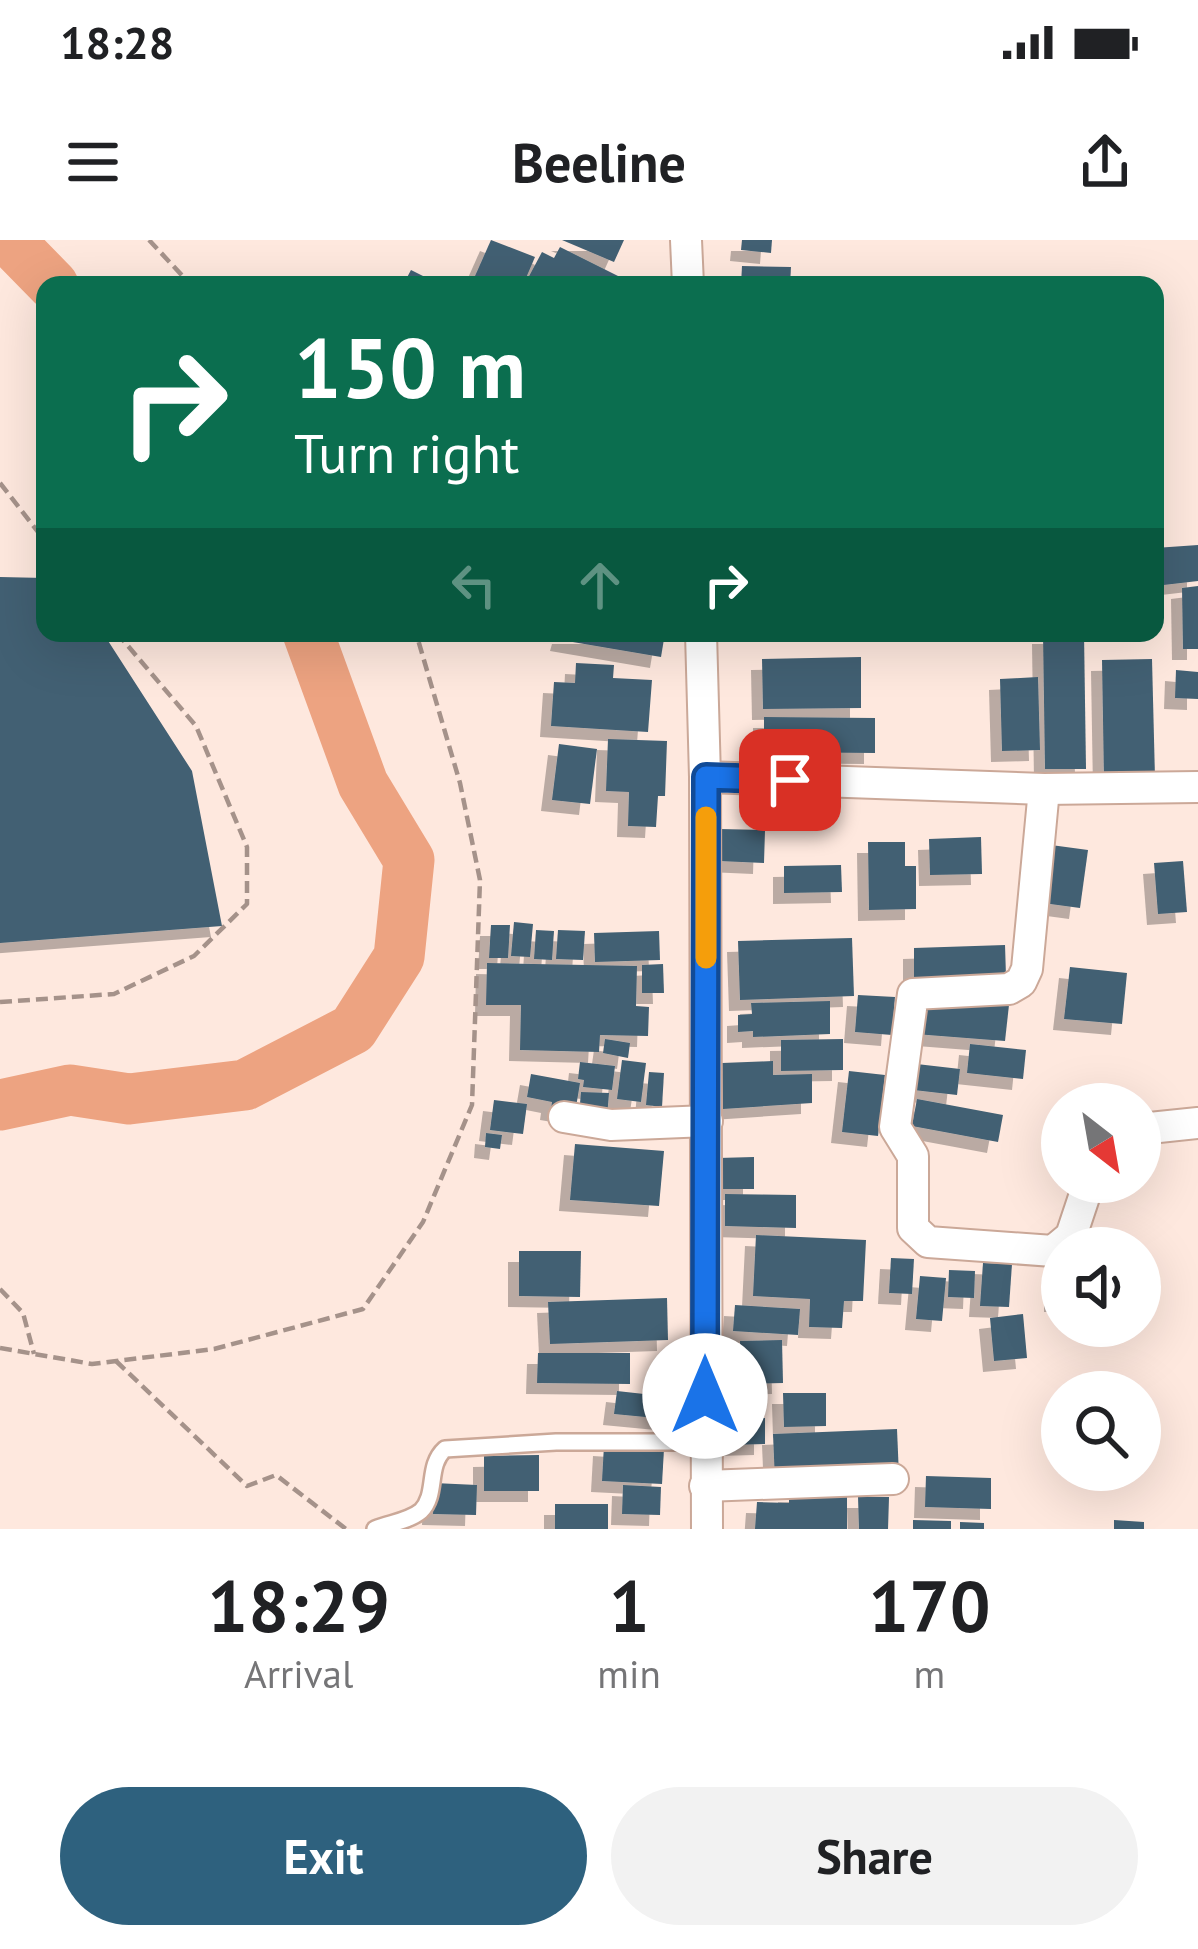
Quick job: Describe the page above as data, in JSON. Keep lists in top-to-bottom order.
{
  "north": "bottom right",
  "page": {
    "status": "18:28",
    "header": "Beeline",
    "turn": ["150 m", "Turn right"],
    "eta": [
      "18:29",
      "Arrival",
      "1",
      "min",
      "170",
      "m"
    ],
    "buttons": ["Exit", "Share"]
  }
}
